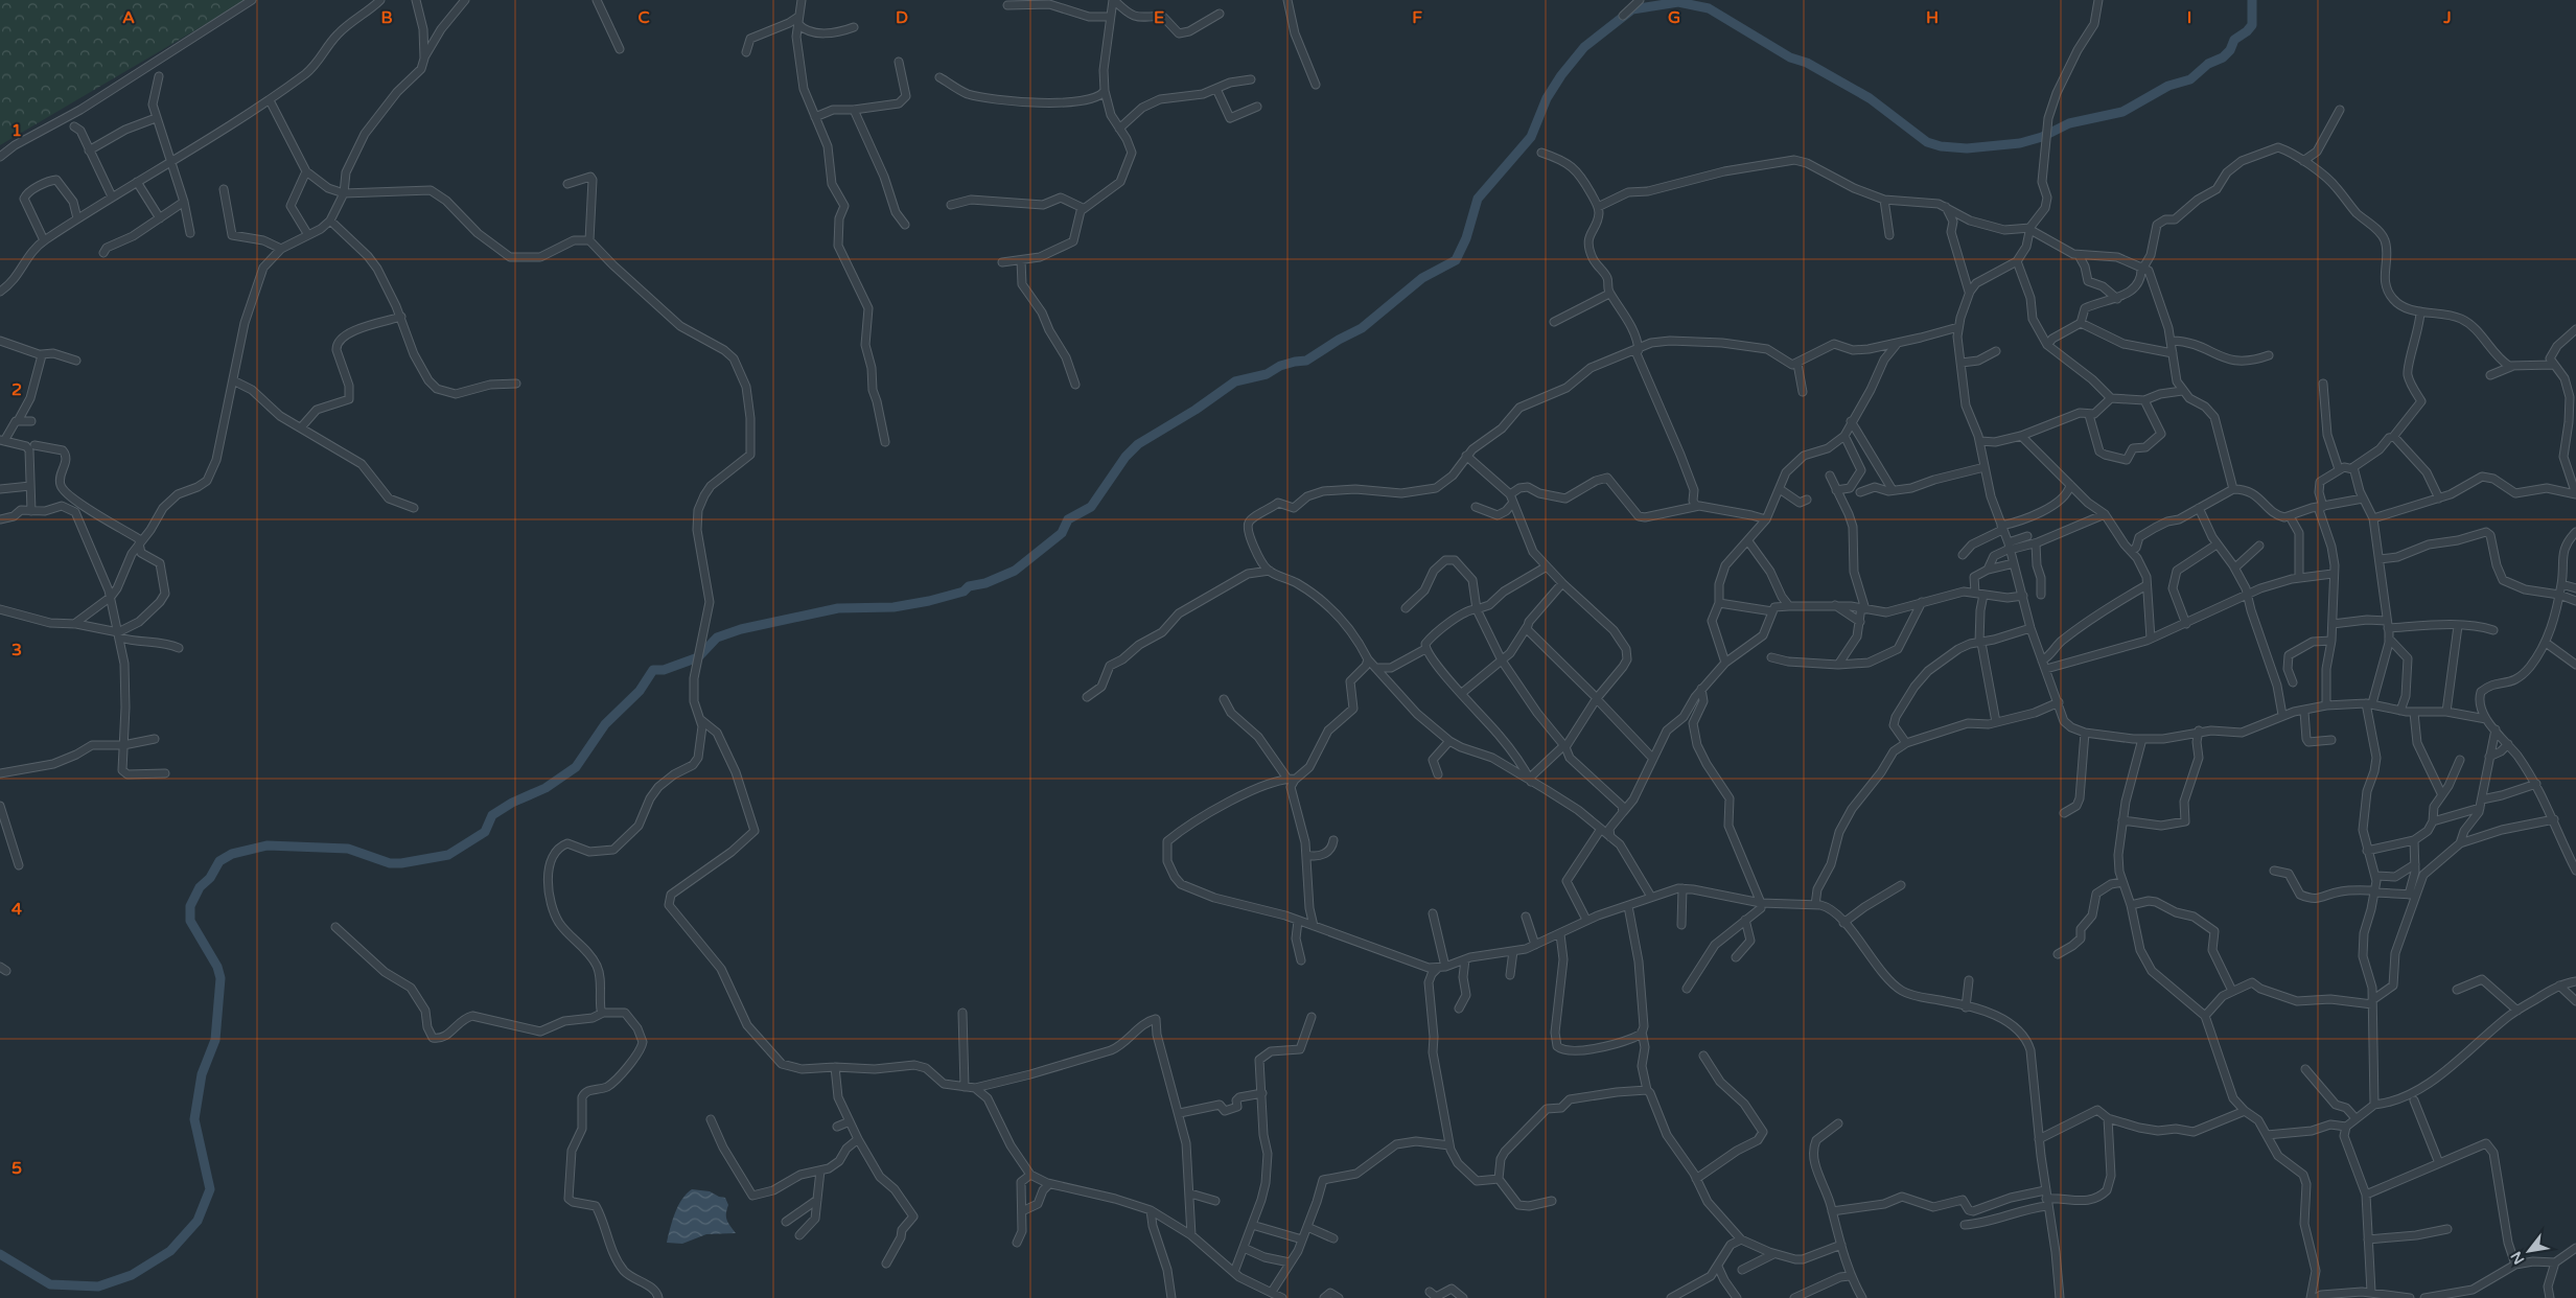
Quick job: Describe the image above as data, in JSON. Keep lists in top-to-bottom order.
{
  "north": "bottom left",
  "grid": {
    "columns": [
      "A",
      "B",
      "C",
      "D",
      "E",
      "F",
      "G",
      "H",
      "I",
      "J"
    ],
    "rows": [
      "1",
      "2",
      "3",
      "4",
      "5"
    ]
  }
}
